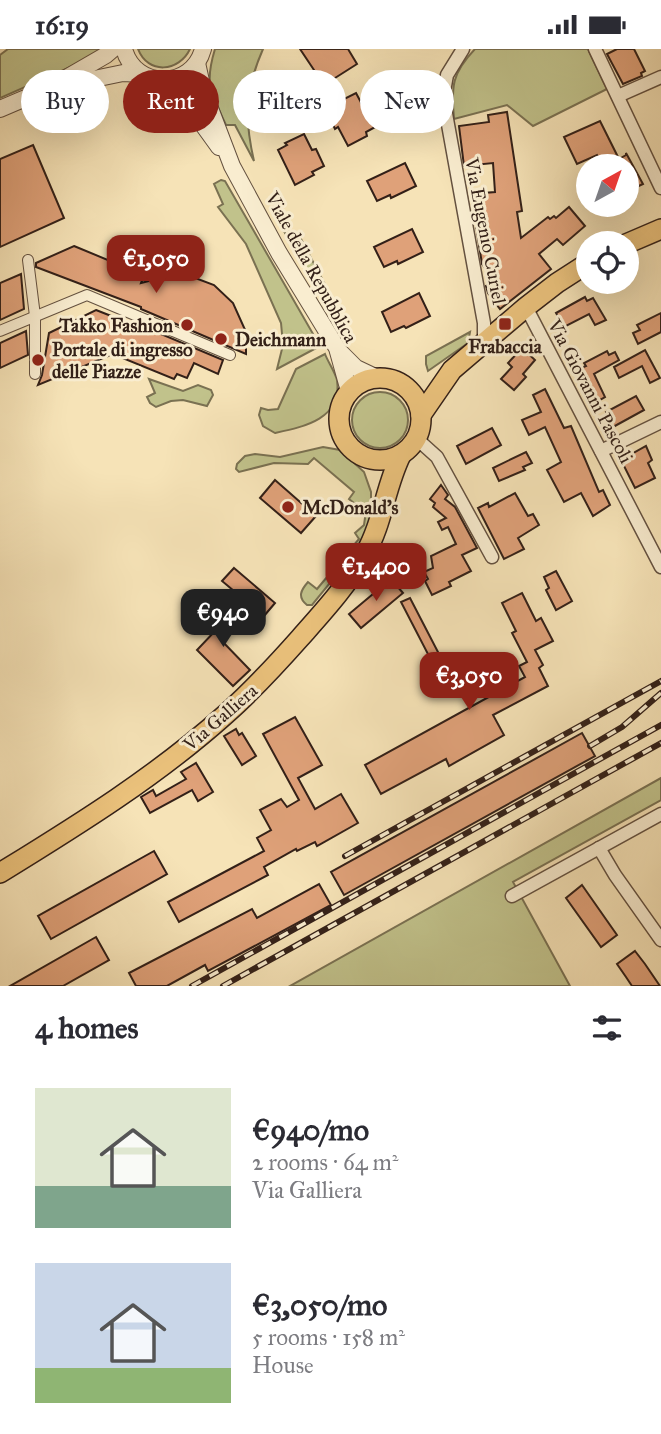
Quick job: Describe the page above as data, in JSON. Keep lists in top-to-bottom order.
{
  "streets": {
    "main road": ["Via Galliera"],
    "street": ["Via Eugenio Curiel", "Viale della Repubblica", "Via Giovanni Pascoli"]
  },
  "crossings": [
    ["Viale della Repubblica", "Via Galliera"]
  ],
  "places": {
    "transit": ["Frabaccia"],
    "other": [
      "Takko Fashion",
      "Deichmann",
      "Portale di ingresso delle Piazze",
      "McDonald's"
    ]
  },
  "north": "top right",
  "page": {
    "status": "16:19",
    "chip": [
      "Buy",
      "Rent",
      "Filters",
      "New"
    ],
    "price": [
      "€1,050",
      "€1,400",
      "€940",
      "€3,050"
    ],
    "heading": "4 homes",
    "list": [
      {
        "name": "€940/mo",
        "note": "2 rooms · 64 m² · Via Galliera"
      },
      {
        "name": "€3,050/mo",
        "note": "5 rooms · 158 m² · House"
      }
    ]
  }
}
